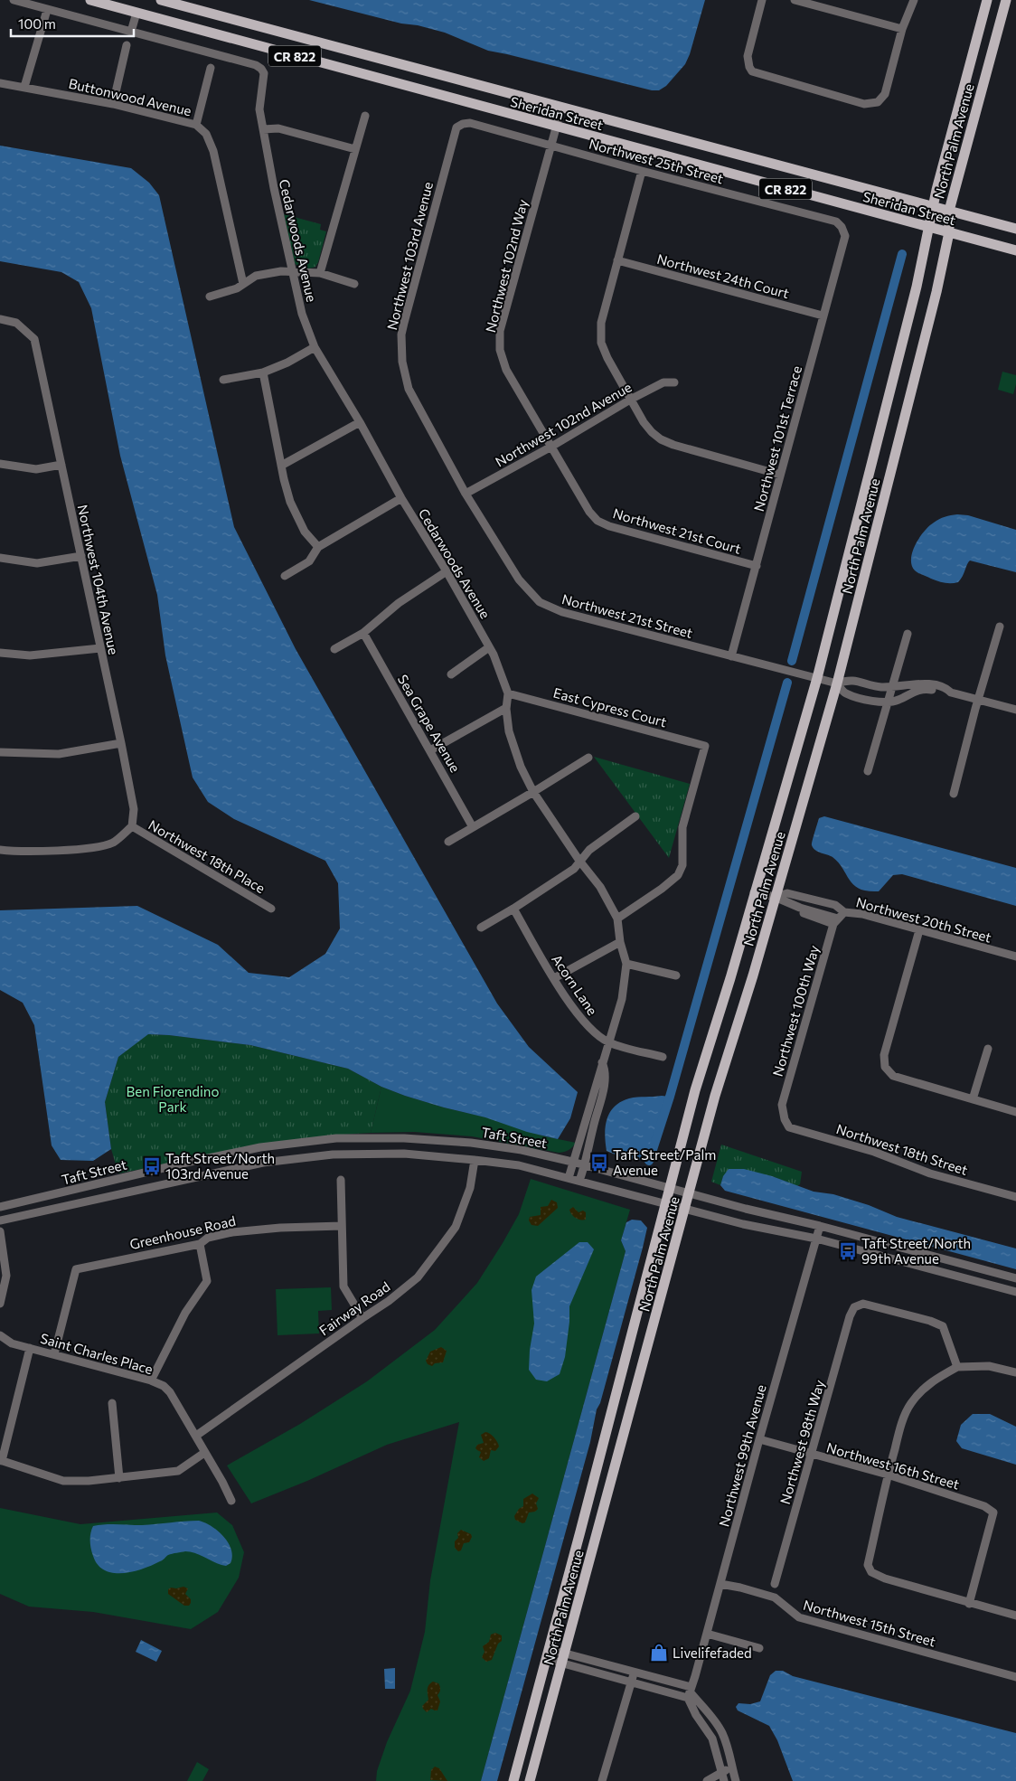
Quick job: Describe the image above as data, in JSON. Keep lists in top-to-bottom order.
{
  "streets": {
    "main road": ["CR 822", "Sheridan Street", "North Palm Avenue"],
    "street": [
      "Buttonwood Avenue",
      "Northwest 25th Street",
      "Cedarwoods Avenue",
      "Northwest 103rd Avenue",
      "Northwest 102nd Way",
      "Northwest 24th Court",
      "Northwest 102nd Avenue",
      "Northwest 101st Terrace",
      "Northwest 21st Court",
      "Northwest 104th Avenue",
      "Northwest 21st Street",
      "East Cypress Court",
      "Sea Grape Avenue",
      "Northwest 18th Place",
      "Northwest 20th Street",
      "Acorn Lane",
      "Northwest 100th Way",
      "Taft Street",
      "Northwest 18th Street",
      "Greenhouse Road",
      "Fairway Road",
      "Saint Charles Place",
      "Northwest 98th Way",
      "Northwest 99th Avenue",
      "Northwest 16th Street",
      "Northwest 15th Street"
    ]
  },
  "crossings": [
    ["Sheridan Street", "North Palm Avenue"],
    ["Sheridan Street", "Northwest 102nd Way"],
    ["North Palm Avenue", "Northwest 21st Street"],
    ["North Palm Avenue", "Northwest 20th Street"],
    ["North Palm Avenue", "Taft Street"],
    ["Northwest 25th Street", "Northwest 103rd Avenue"],
    ["Northwest 25th Street", "Northwest 102nd Way"],
    ["Northwest 25th Street", "Northwest 101st Terrace"],
    ["Cedarwoods Avenue", "East Cypress Court"],
    ["Cedarwoods Avenue", "Acorn Lane"],
    ["Cedarwoods Avenue", "Taft Street"],
    ["Northwest 103rd Avenue", "Northwest 102nd Avenue"],
    ["Northwest 103rd Avenue", "Northwest 21st Street"],
    ["Northwest 102nd Way", "Northwest 102nd Avenue"],
    ["Northwest 102nd Way", "Northwest 21st Court"],
    ["Northwest 24th Court", "Northwest 101st Terrace"],
    ["Northwest 102nd Avenue", "Northwest 21st Court"],
    ["Northwest 102nd Avenue", "Northwest 21st Street"],
    ["Northwest 101st Terrace", "Northwest 21st Court"],
    ["Northwest 101st Terrace", "Northwest 21st Street"],
    ["Northwest 104th Avenue", "Northwest 18th Place"],
    ["Northwest 20th Street", "Northwest 100th Way"],
    ["Northwest 100th Way", "Northwest 18th Street"],
    ["Taft Street", "Fairway Road"],
    ["Taft Street", "Northwest 99th Avenue"],
    ["Greenhouse Road", "Saint Charles Place"],
    ["Fairway Road", "Saint Charles Place"],
    ["Northwest 98th Way", "Northwest 16th Street"],
    ["Northwest 99th Avenue", "Northwest 16th Street"],
    ["Northwest 99th Avenue", "Northwest 15th Street"]
  ],
  "parks": ["Ben Fiorendino Park"],
  "places": {
    "bus stop": ["Taft Street/Palm Avenue", "Taft Street/North 103rd Avenue", "Taft Street/North 99th Avenue"],
    "shop": ["Livelifefaded"]
  },
  "scale_bar": "100 m"
}
